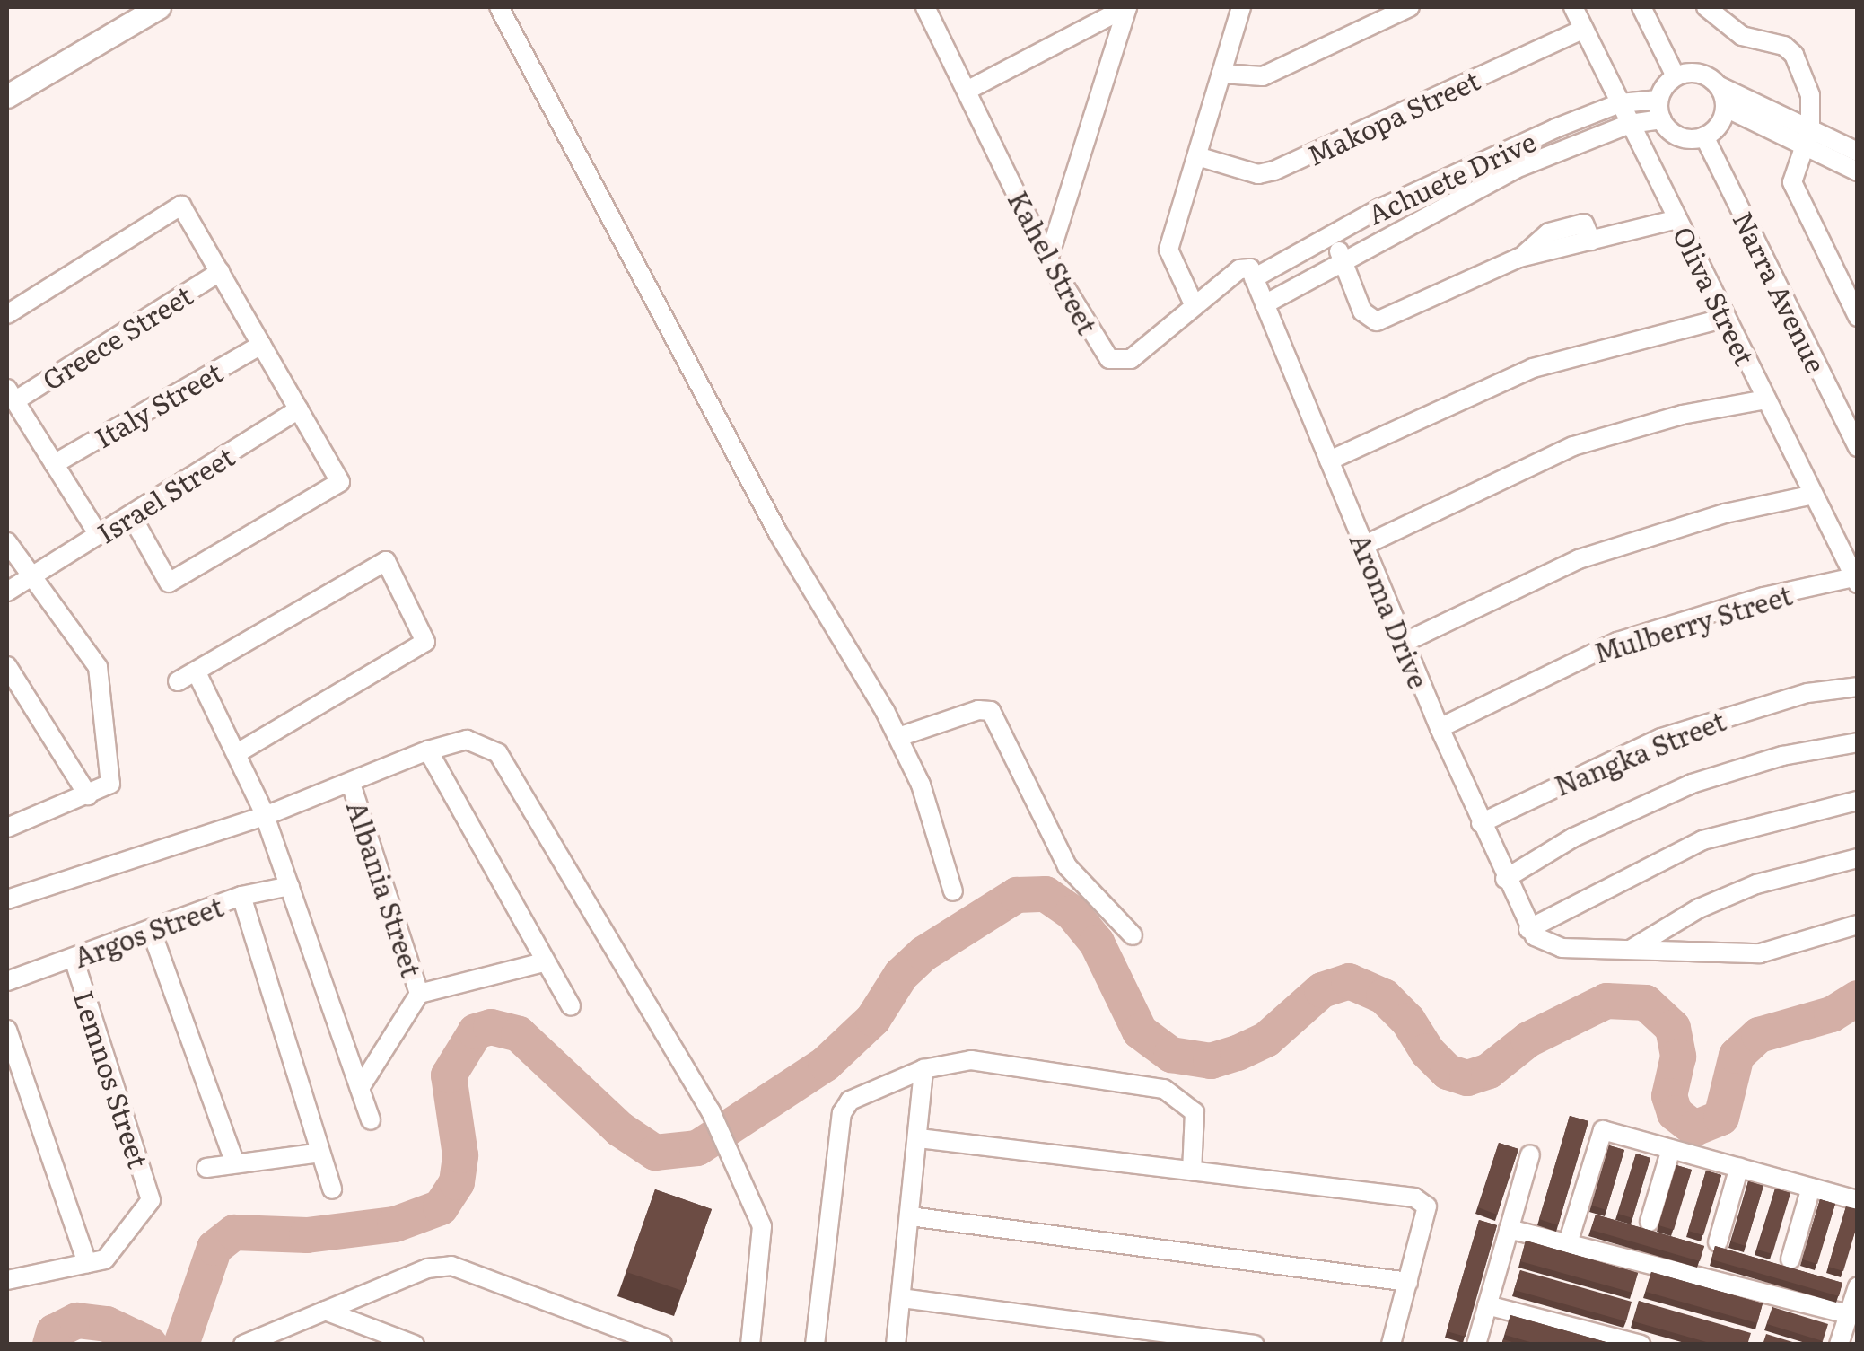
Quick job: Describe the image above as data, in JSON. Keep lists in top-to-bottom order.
{
  "streets": {
    "street": [
      "Makopa Street",
      "Achuete Drive",
      "Kahel Street",
      "Narra Avenue",
      "Oliva Street",
      "Greece Street",
      "Italy Street",
      "Israel Street",
      "Aroma Drive",
      "Mulberry Street",
      "Nangka Street",
      "Albania Street",
      "Argos Street",
      "Lemnos Street"
    ]
  },
  "crossings": [
    ["Makopa Street", "Oliva Street"],
    ["Achuete Drive", "Kahel Street"],
    ["Achuete Drive", "Narra Avenue"],
    ["Achuete Drive", "Oliva Street"],
    ["Achuete Drive", "Aroma Drive"],
    ["Kahel Street", "Aroma Drive"],
    ["Oliva Street", "Mulberry Street"],
    ["Aroma Drive", "Mulberry Street"],
    ["Aroma Drive", "Nangka Street"],
    ["Argos Street", "Lemnos Street"]
  ]
}
